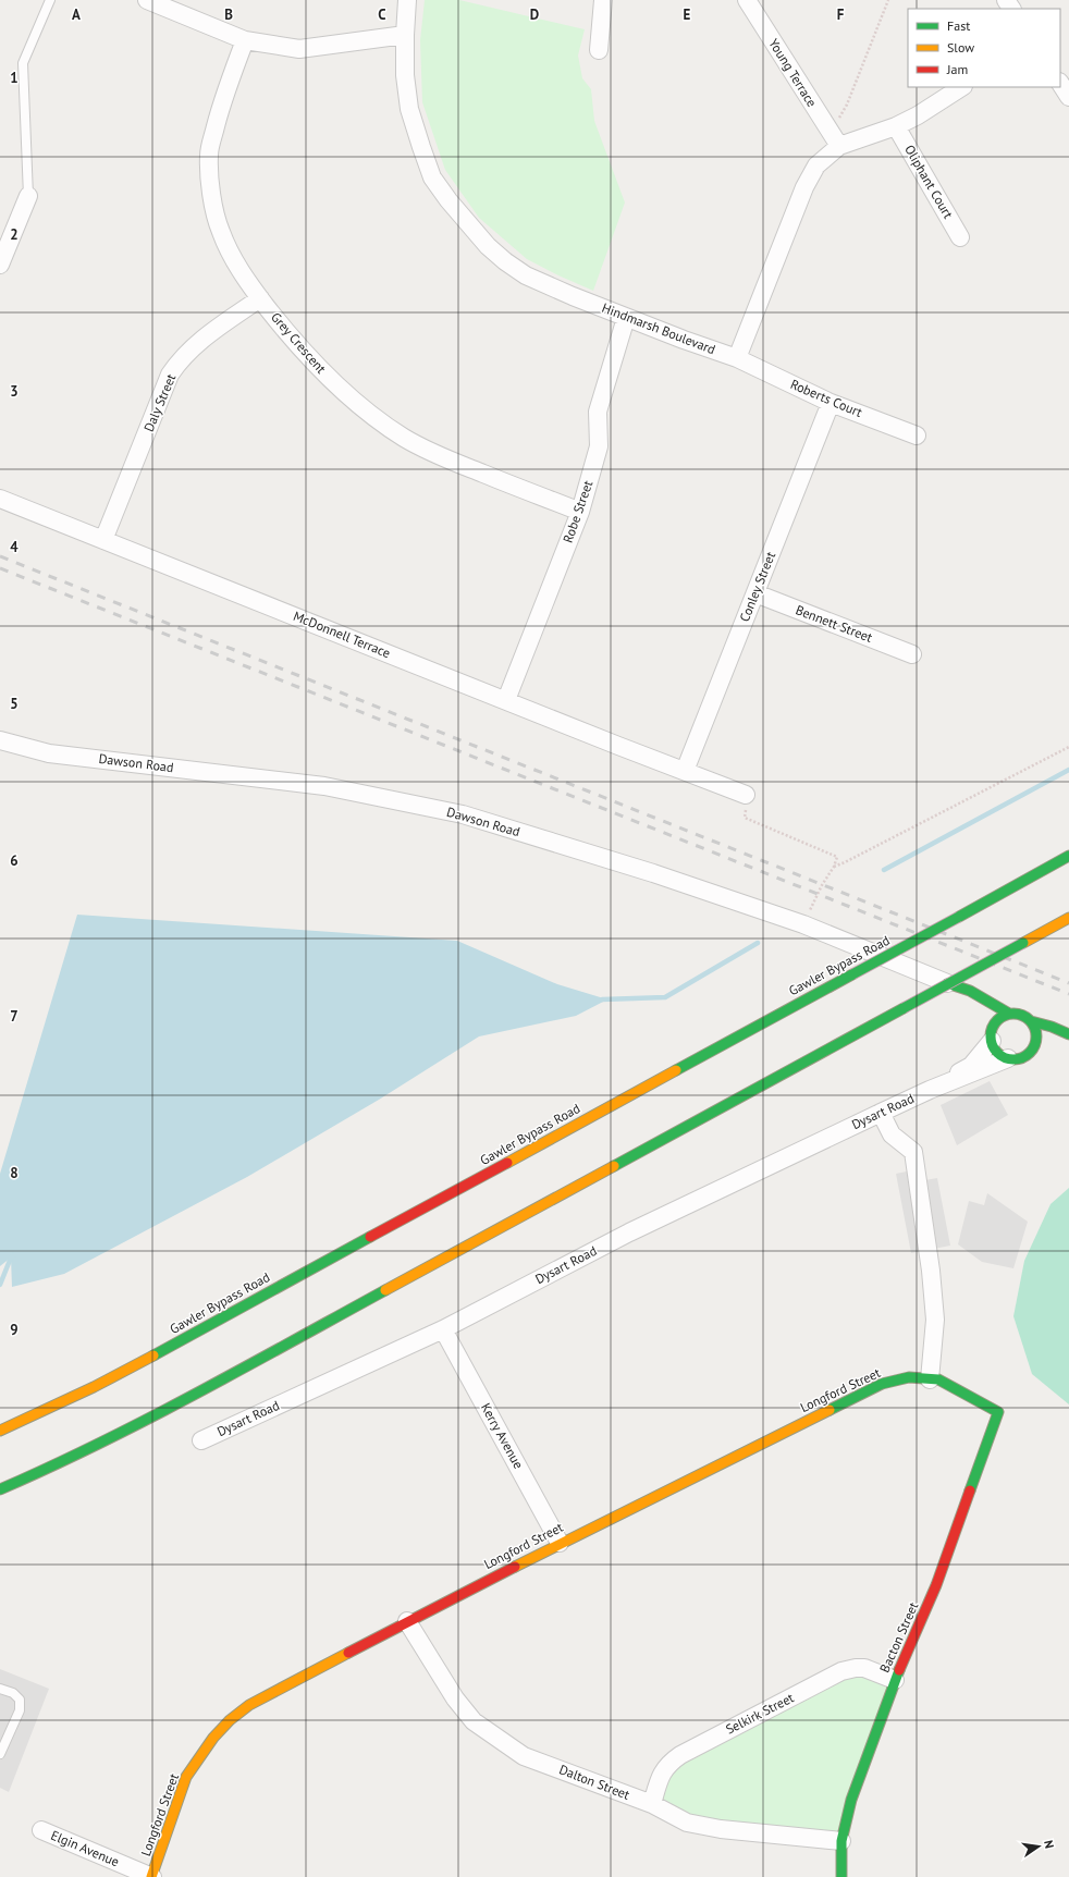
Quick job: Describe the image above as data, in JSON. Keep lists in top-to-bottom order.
{
  "streets": {
    "main road": [
      "Dawson Road",
      "Gawler Bypass Road",
      "Longford Street",
      "Bacton Street"
    ],
    "street": [
      "Young Terrace",
      "Oliphant Court",
      "Hindmarsh Boulevard",
      "Grey Crescent",
      "Roberts Court",
      "Daly Street",
      "Robe Street",
      "Conley Street",
      "Bennett Street",
      "McDonnell Terrace",
      "Dysart Road",
      "Kerry Avenue",
      "Selkirk Street",
      "Dalton Street",
      "Elgin Avenue"
    ]
  },
  "crossings": [
    ["Hindmarsh Boulevard", "Roberts Court"],
    ["Hindmarsh Boulevard", "Robe Street"],
    ["Grey Crescent", "Daly Street"],
    ["Grey Crescent", "Robe Street"],
    ["Roberts Court", "Conley Street"],
    ["Daly Street", "McDonnell Terrace"],
    ["Robe Street", "McDonnell Terrace"],
    ["Conley Street", "Bennett Street"],
    ["Conley Street", "McDonnell Terrace"],
    ["Dawson Road", "Dysart Road"],
    ["Dysart Road", "Kerry Avenue"],
    ["Longford Street", "Kerry Avenue"],
    ["Longford Street", "Bacton Street"],
    ["Longford Street", "Dalton Street"],
    ["Longford Street", "Elgin Avenue"],
    ["Bacton Street", "Selkirk Street"],
    ["Bacton Street", "Dalton Street"],
    ["Selkirk Street", "Dalton Street"]
  ],
  "legend": ["Fast", "Slow", "Jam"],
  "north": "right",
  "grid": {
    "columns": [
      "A",
      "B",
      "C",
      "D",
      "E",
      "F"
    ],
    "rows": [
      "1",
      "2",
      "3",
      "4",
      "5",
      "6",
      "7",
      "8",
      "9"
    ]
  }
}
